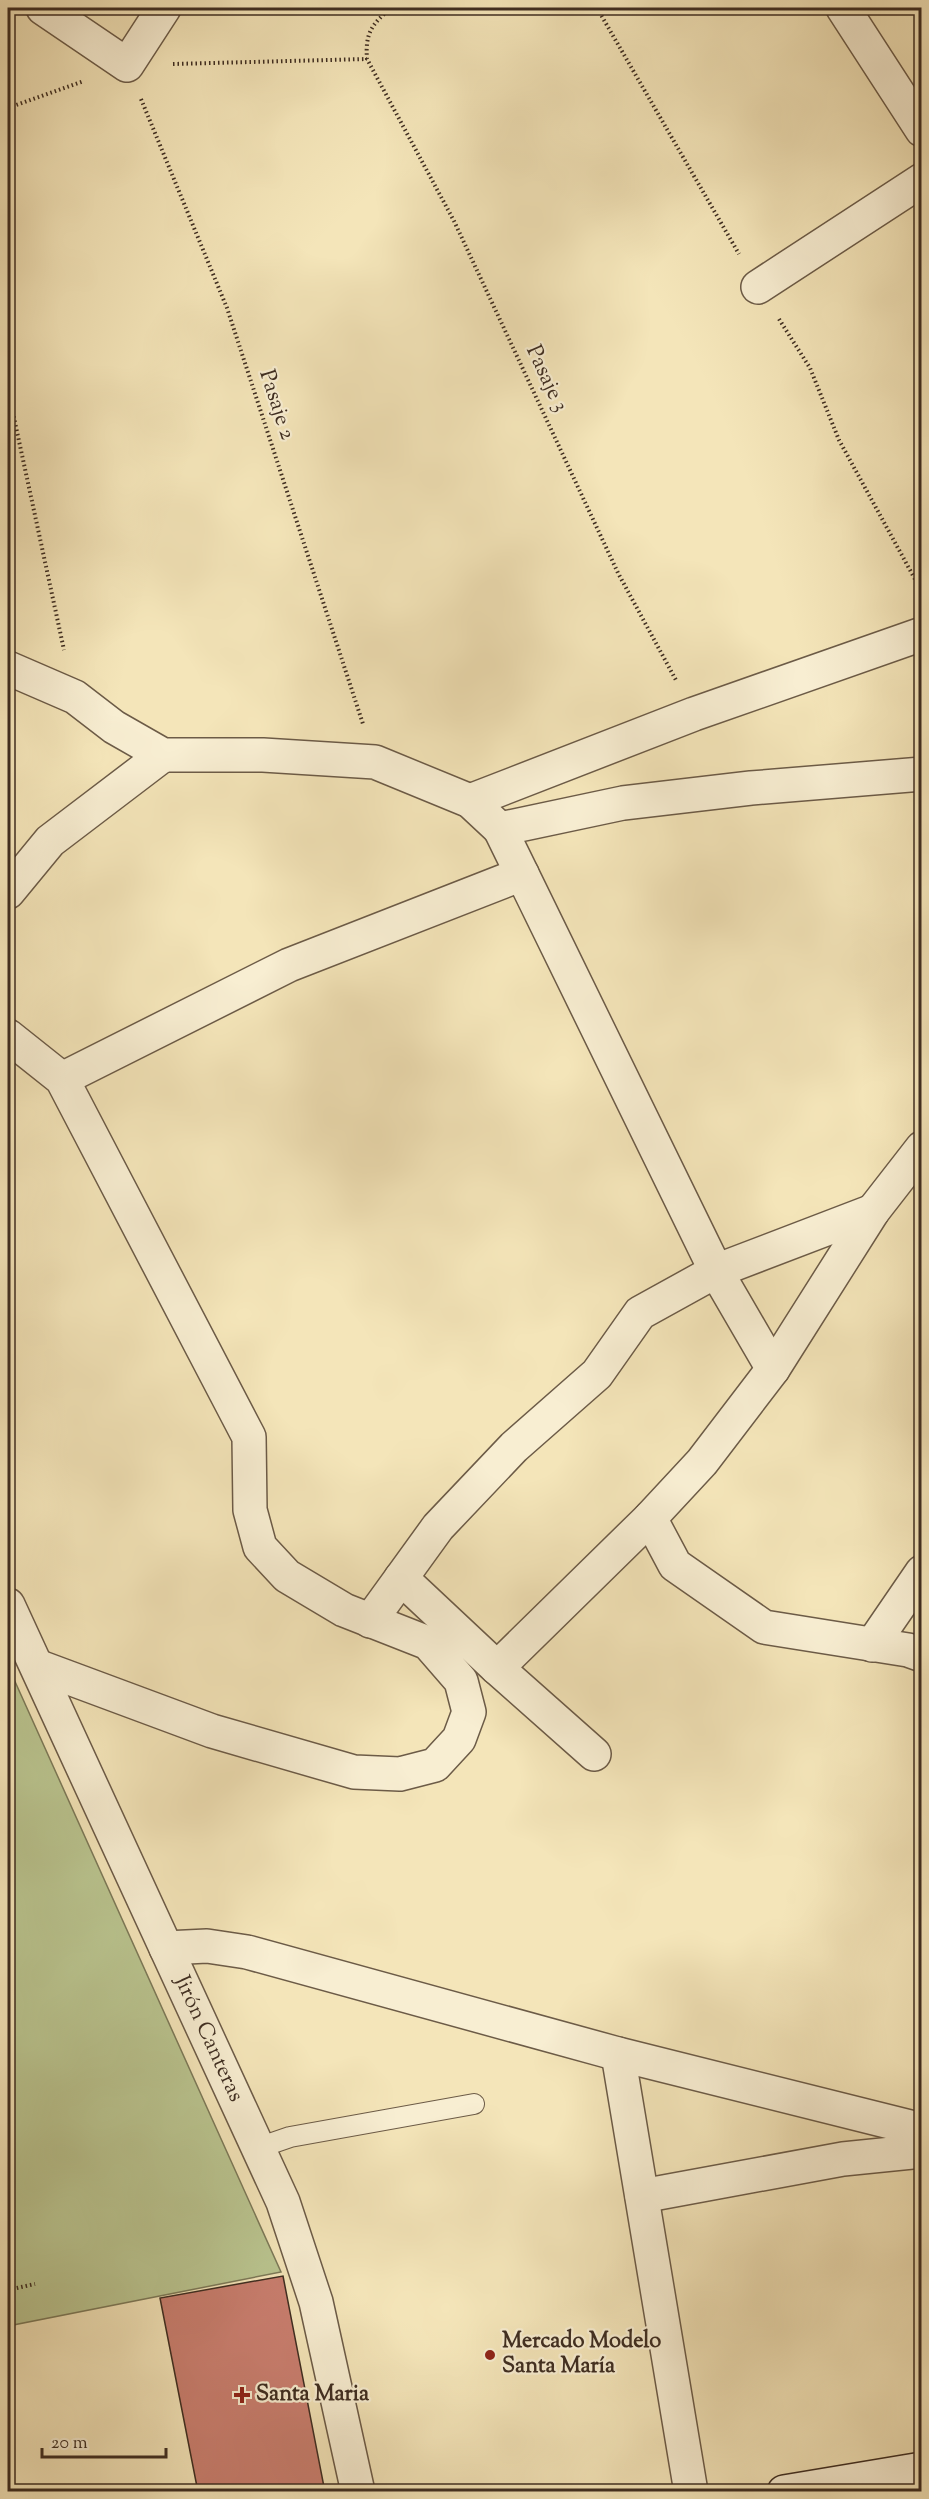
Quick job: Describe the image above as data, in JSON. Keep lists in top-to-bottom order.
{
  "streets": {
    "street": ["Jirón Canteras"],
    "path": ["Pasaje 3", "Pasaje 2"]
  },
  "places": {
    "other": ["Mercado Modelo Santa María"],
    "health": ["Santa Maria"]
  },
  "scale_bar": "20 m"
}
